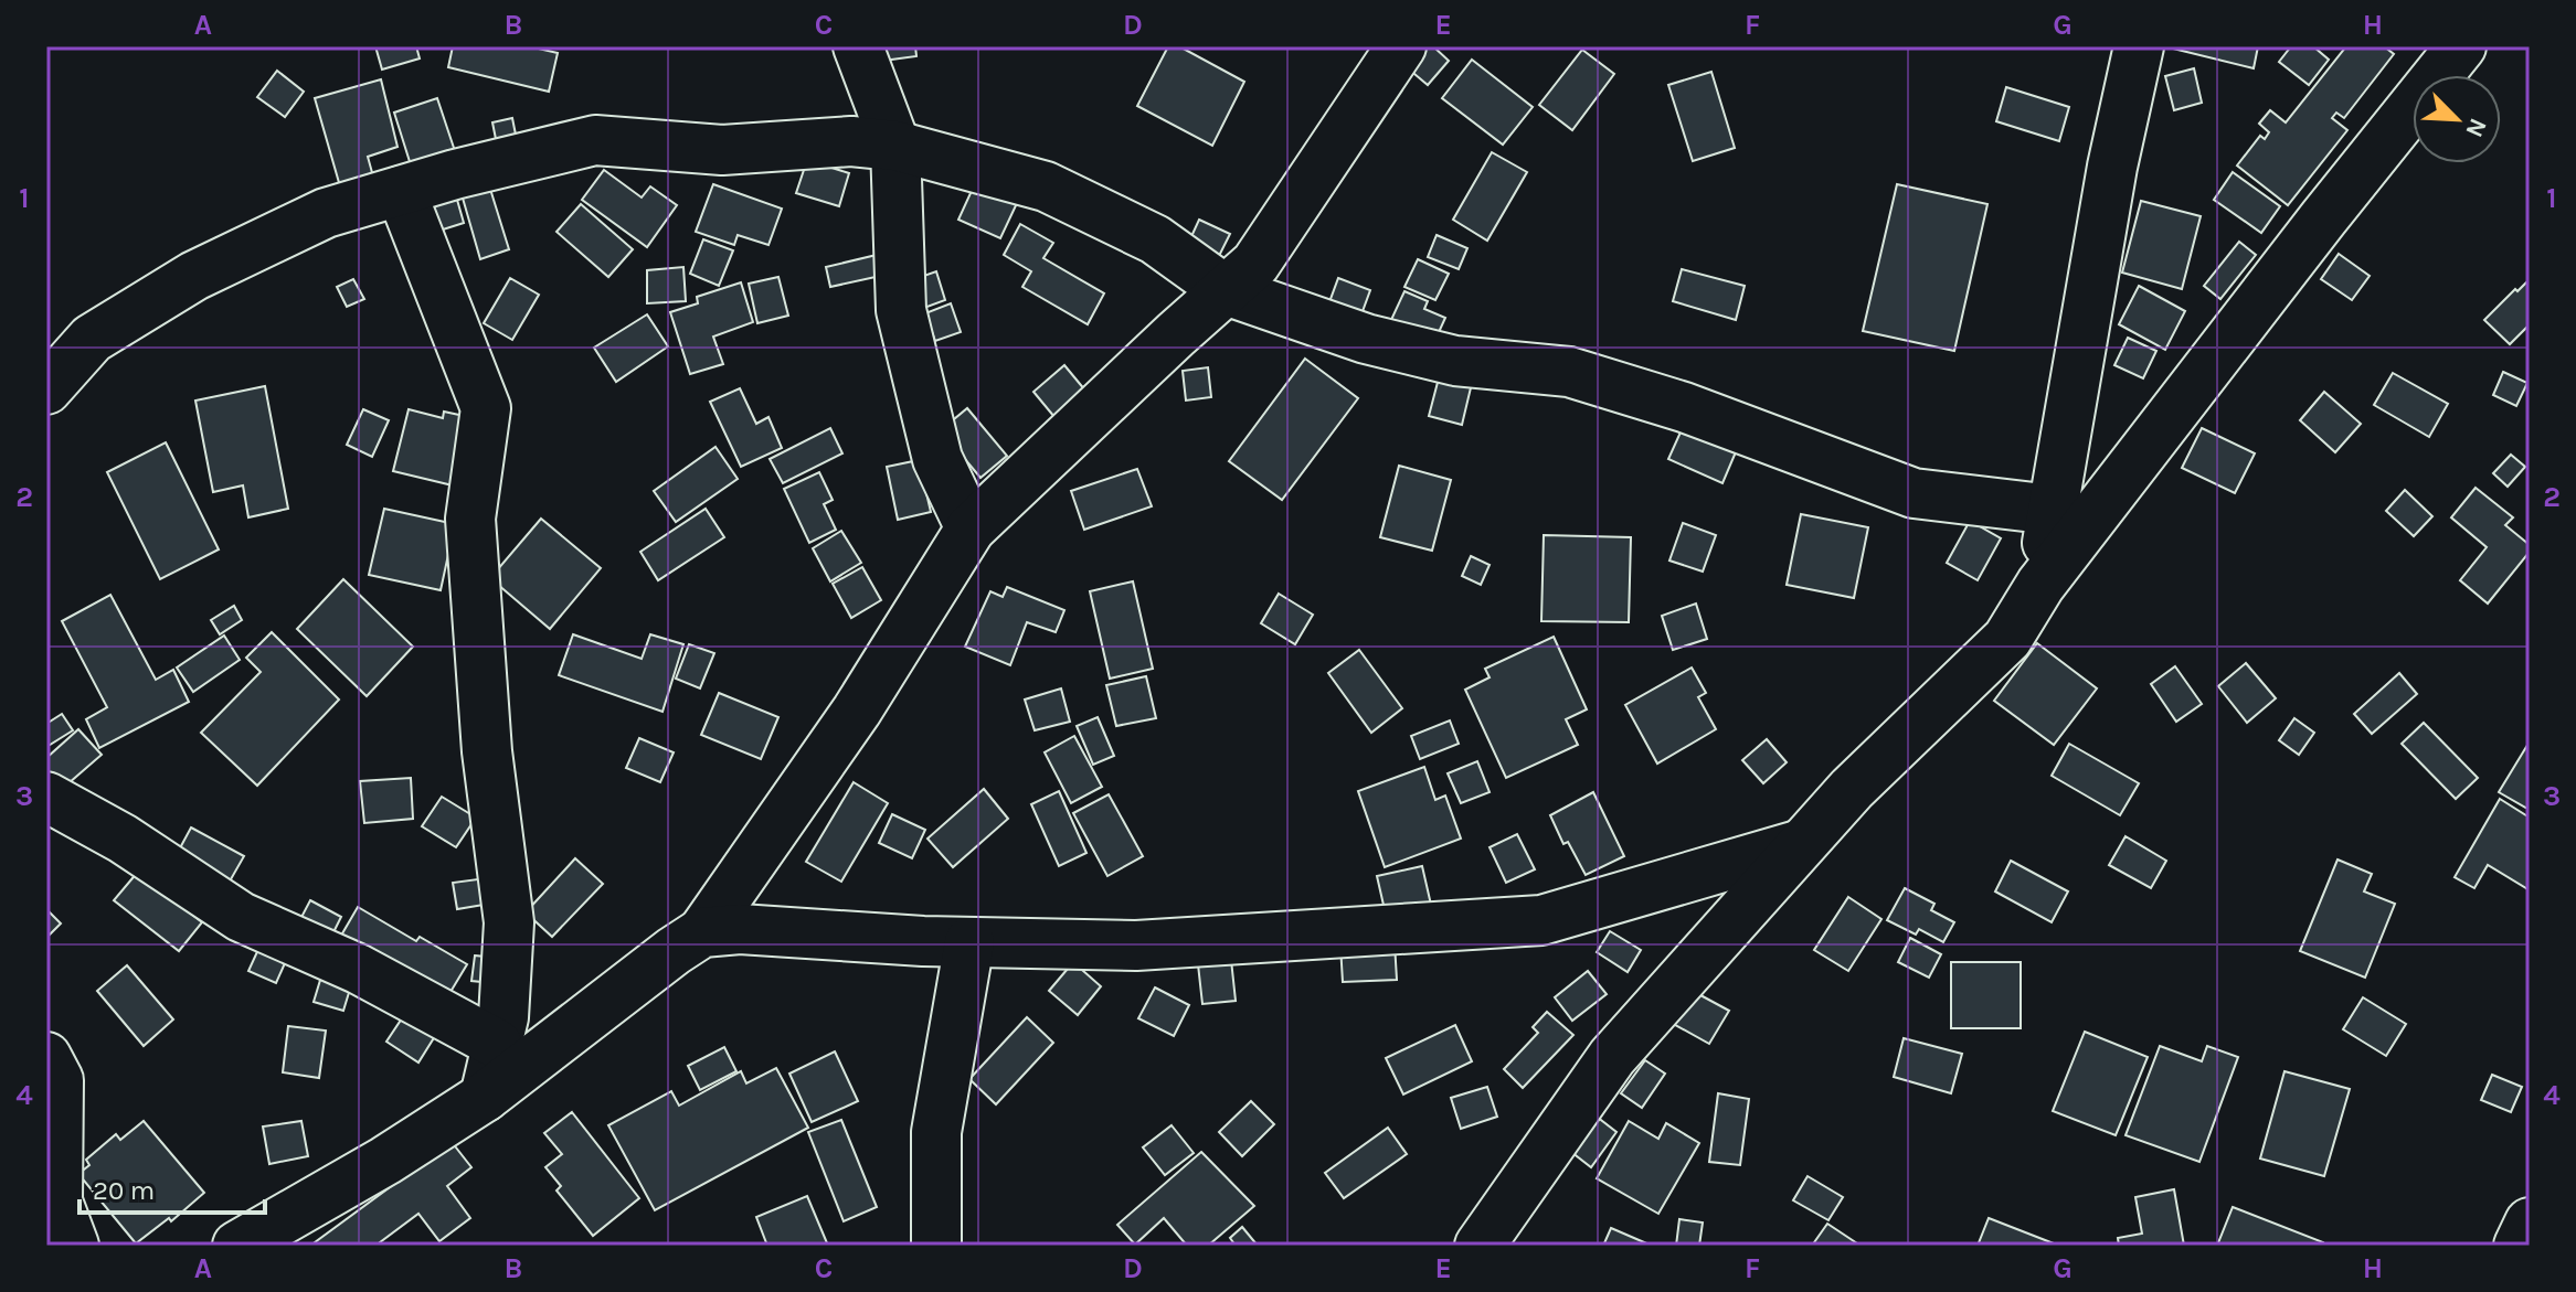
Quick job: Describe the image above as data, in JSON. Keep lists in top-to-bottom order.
{
  "scale_bar": "20 m",
  "north": "bottom right",
  "grid": {
    "columns": [
      "A",
      "B",
      "C",
      "D",
      "E",
      "F",
      "G",
      "H"
    ],
    "rows": [
      "1",
      "2",
      "3",
      "4"
    ]
  }
}
